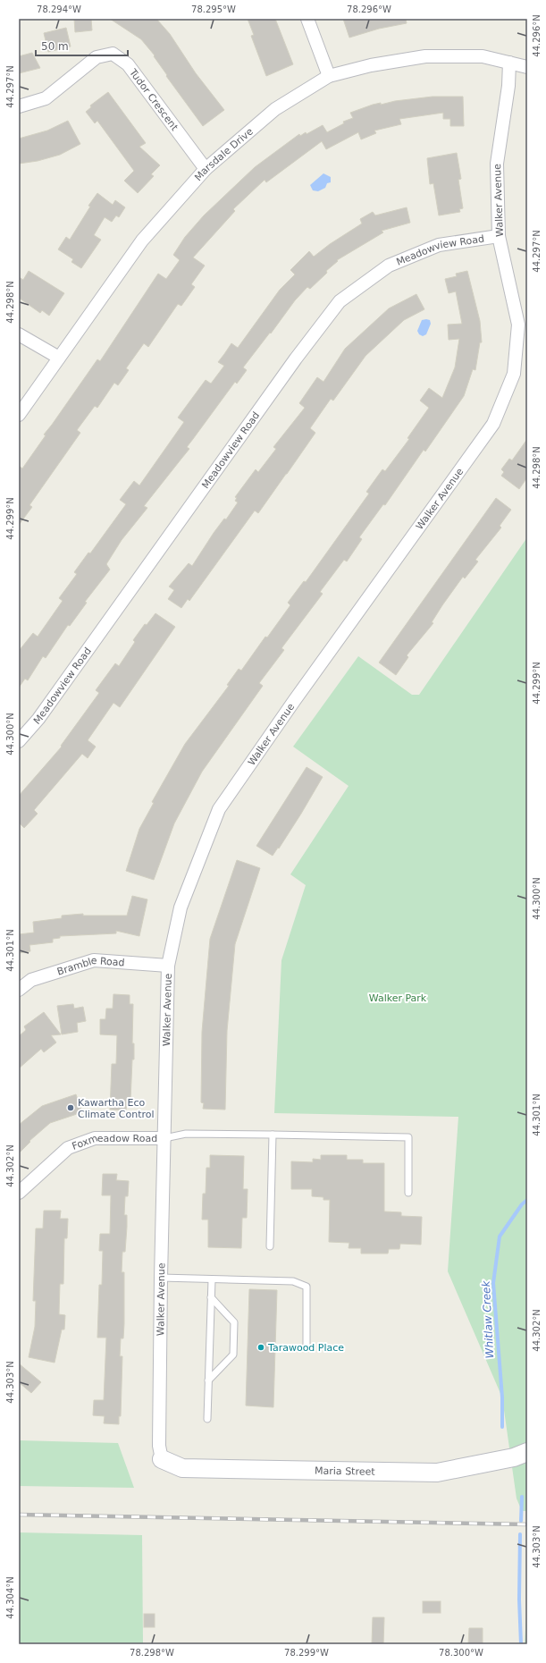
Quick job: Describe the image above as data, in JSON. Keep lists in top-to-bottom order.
{
  "streets": {
    "street": [
      "Tudor Crescent",
      "Marsdale Drive",
      "Walker Avenue",
      "Meadowview Road",
      "Bramble Road",
      "Foxmeadow Road",
      "Maria Street"
    ]
  },
  "crossings": [
    ["Tudor Crescent", "Marsdale Drive"],
    ["Marsdale Drive", "Walker Avenue"],
    ["Walker Avenue", "Meadowview Road"],
    ["Walker Avenue", "Bramble Road"],
    ["Walker Avenue", "Foxmeadow Road"],
    ["Walker Avenue", "Maria Street"]
  ],
  "water": ["Whitlaw Creek"],
  "parks": ["Walker Park"],
  "places": ["Kawartha Eco Climate Control", "Tarawood Place"],
  "scale_bar": "50 m",
  "coordinates": [
    "78.294°W",
    "78.295°W",
    "78.296°W",
    "44.296°N",
    "44.297°N",
    "44.298°N",
    "44.299°N",
    "44.300°N",
    "44.301°N",
    "44.302°N",
    "44.303°N",
    "44.304°N",
    "78.298°W",
    "78.299°W",
    "78.300°W"
  ]
}
